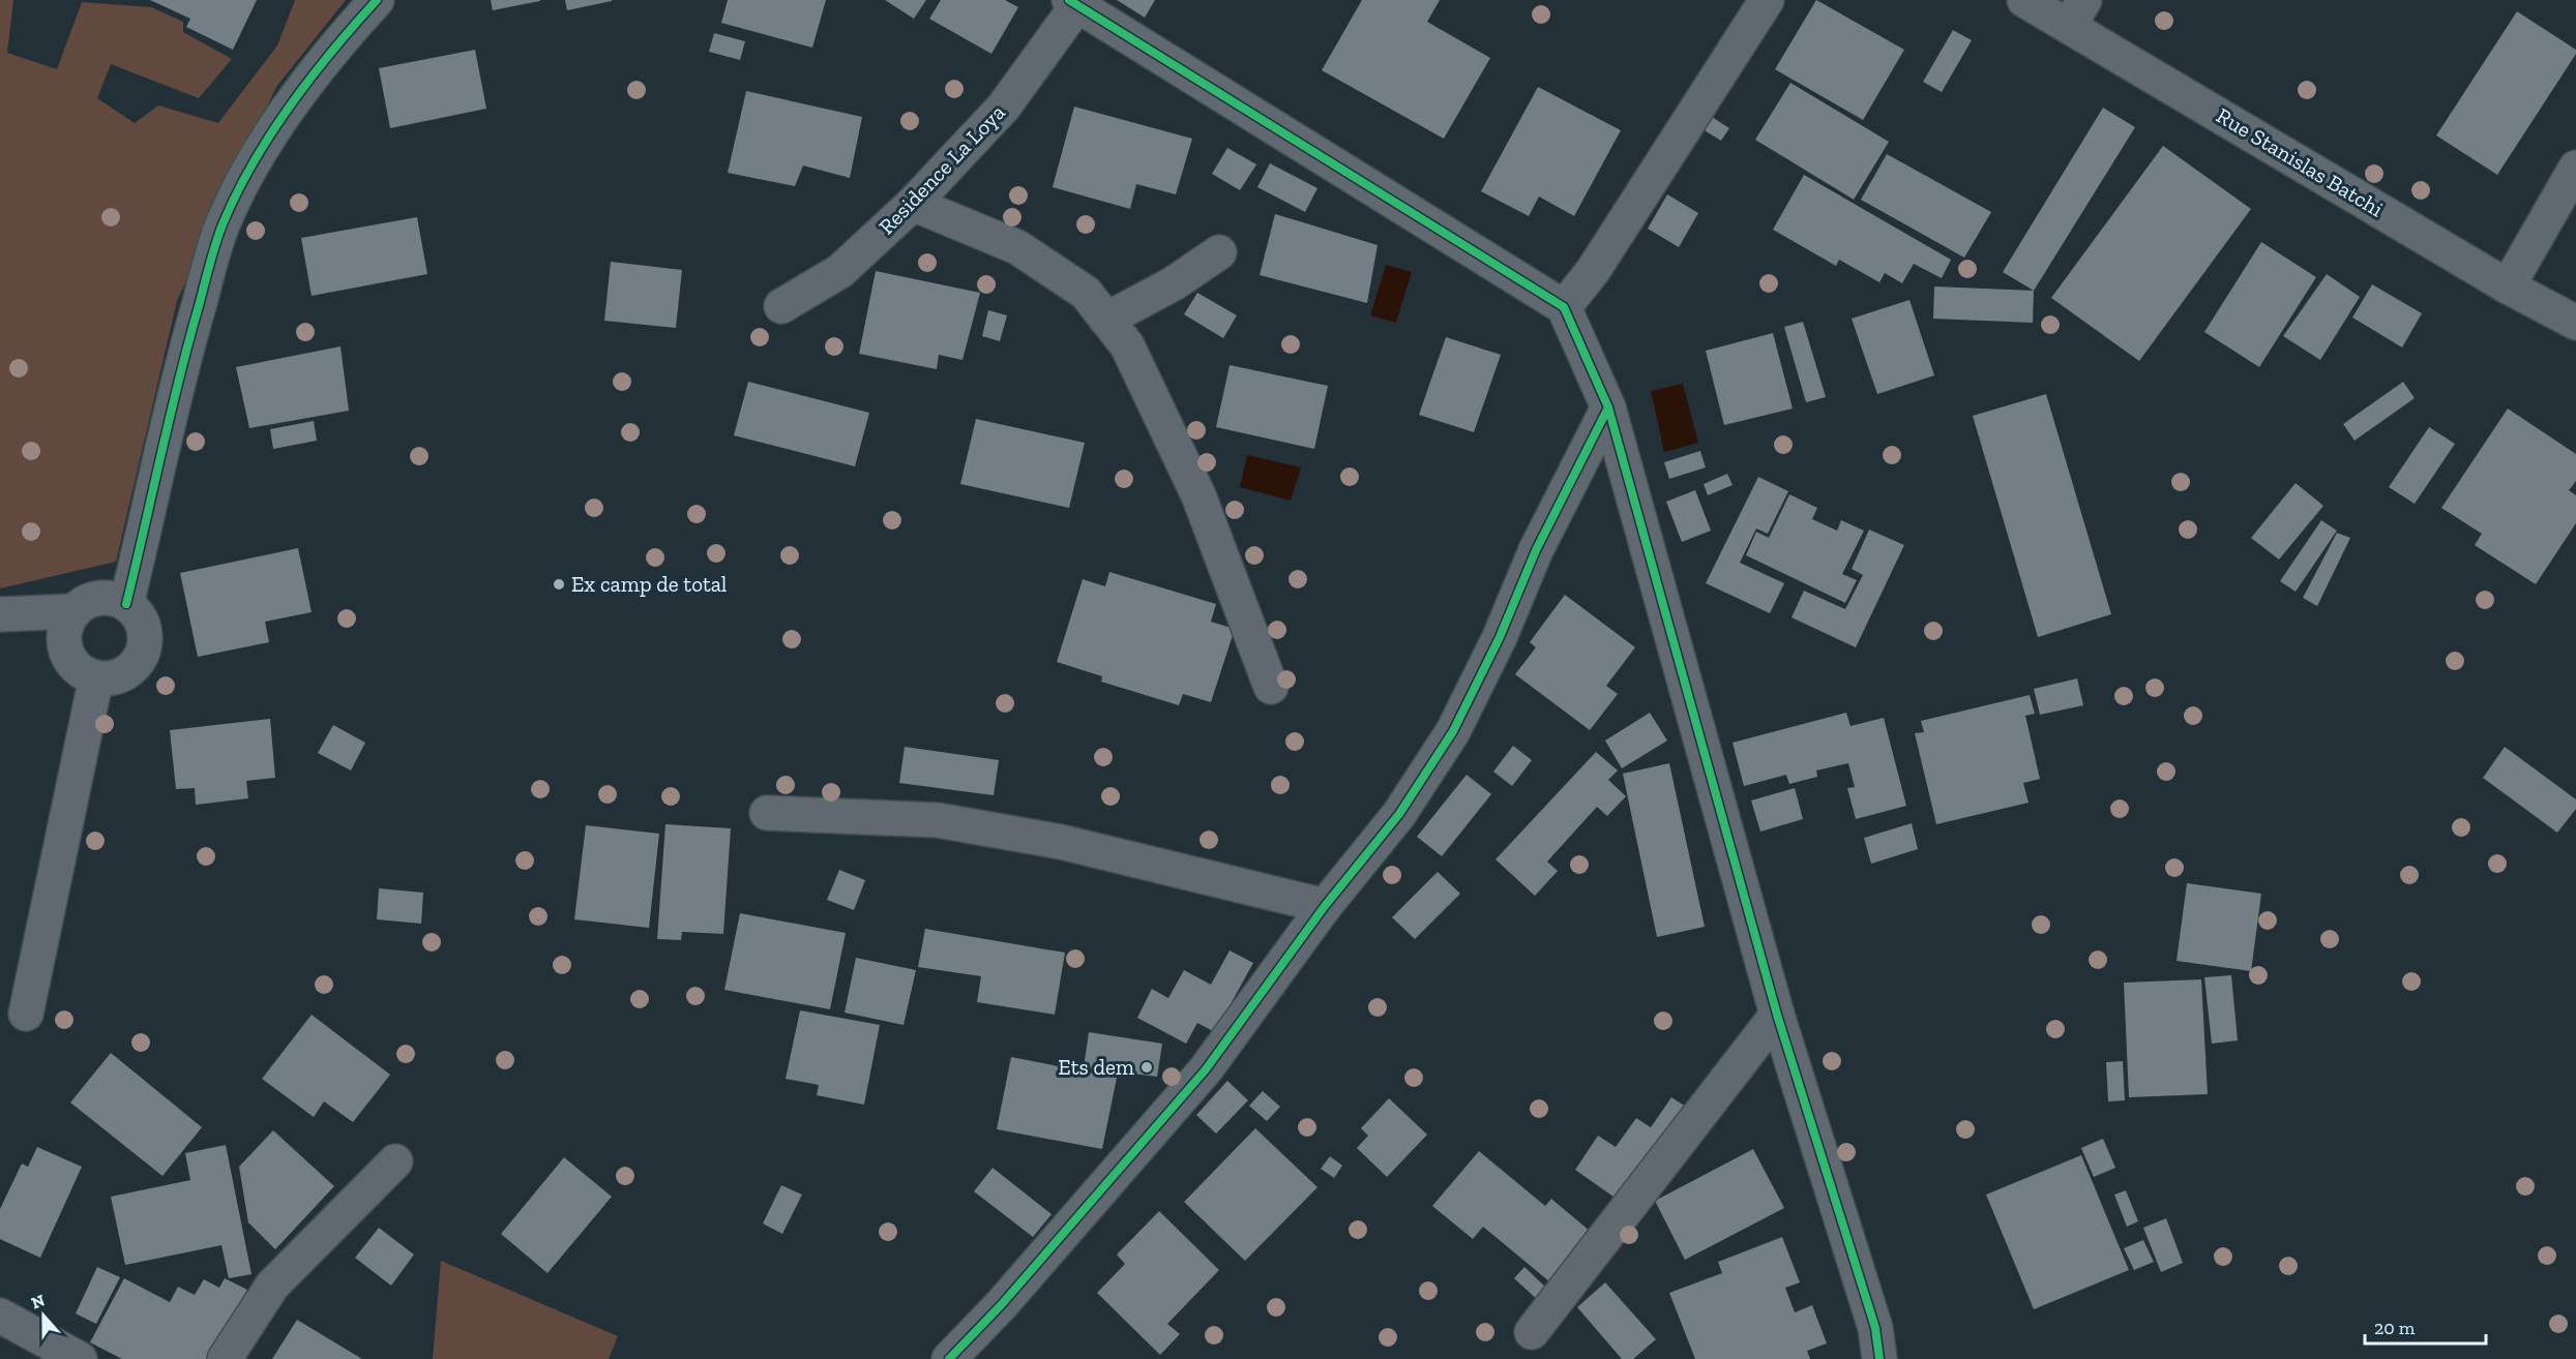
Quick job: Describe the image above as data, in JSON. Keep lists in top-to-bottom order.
{
  "streets": {
    "street": ["Rue Stanislas Batchi", "Residence La Loya"]
  },
  "places": ["Ex camp de total", "Ets dem"],
  "scale_bar": "20 m",
  "north": "top"
}
